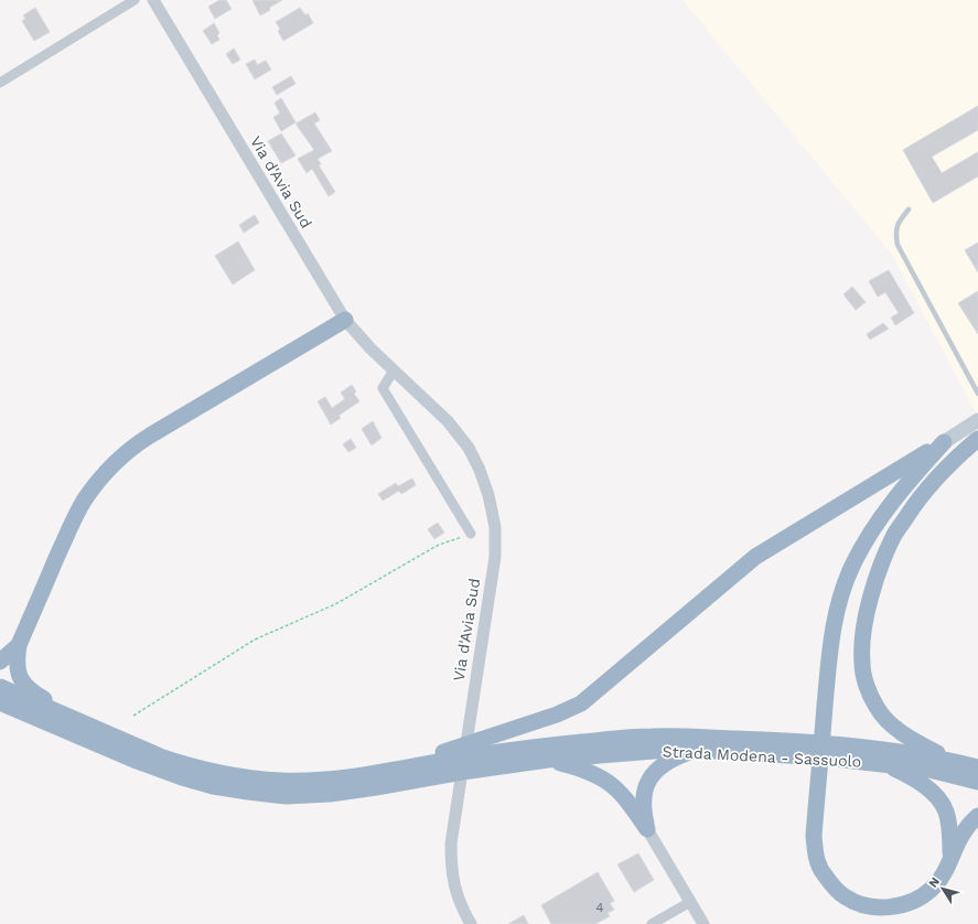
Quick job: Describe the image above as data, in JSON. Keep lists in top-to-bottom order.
{
  "streets": {
    "highway": ["Strada Modena - Sassuolo"],
    "street": ["Via d'Avia Sud"]
  },
  "house_numbers": ["4"],
  "north": "top left"
}
